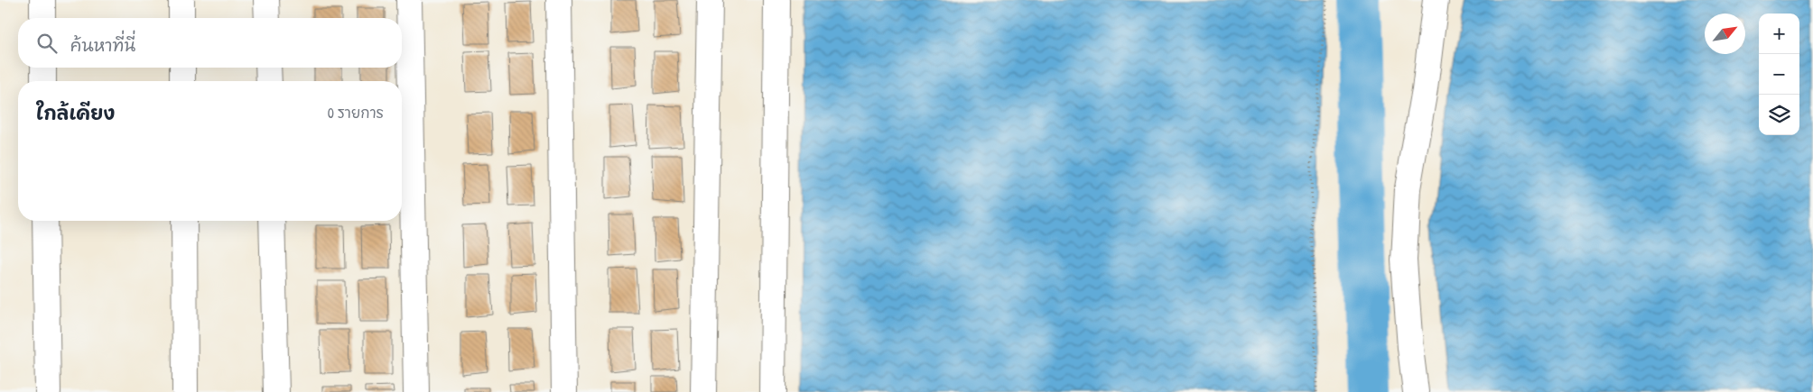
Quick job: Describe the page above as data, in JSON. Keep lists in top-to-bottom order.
{
  "north": "top right",
  "page": {
    "map_buttons": ["+", "−"],
    "search": "ค้นหาที่นี่",
    "heading": ["ใกล้เคียง", "0 รายการ"]
  }
}
